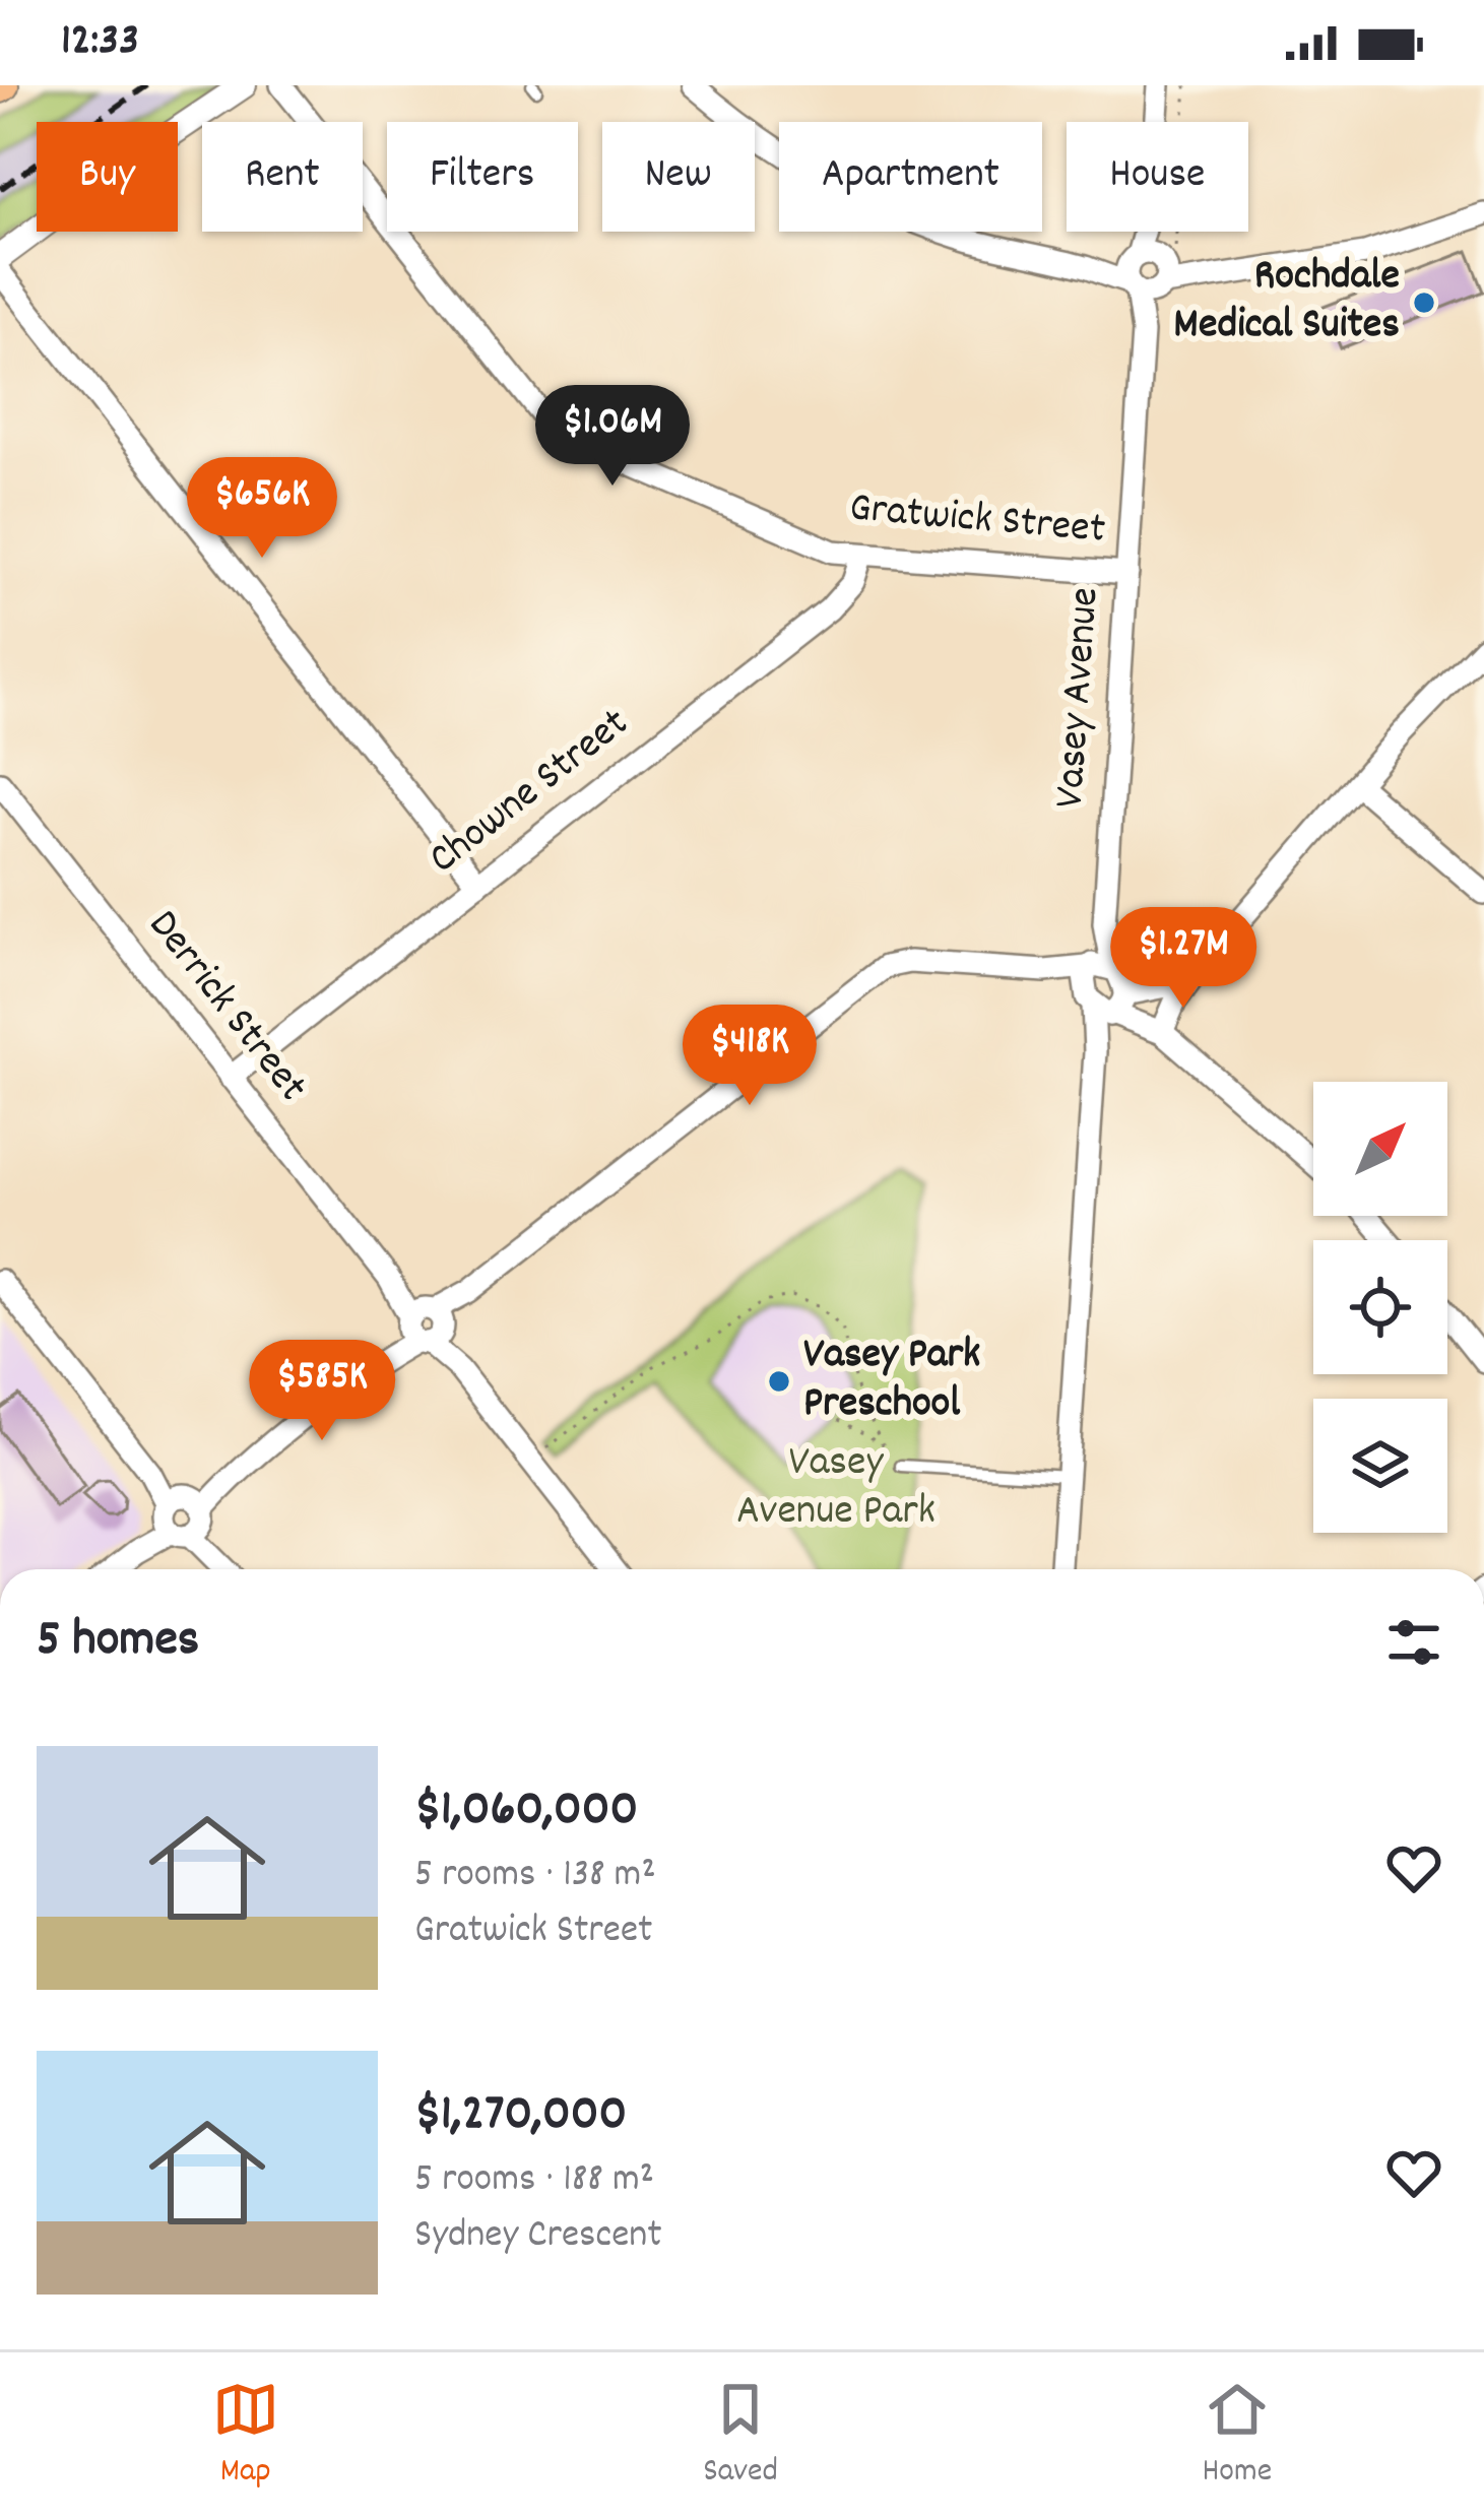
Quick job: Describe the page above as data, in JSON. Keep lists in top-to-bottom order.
{
  "streets": {
    "street": [
      "Gratwick Street",
      "Vasey Avenue",
      "Chowne Street",
      "Derrick Street"
    ]
  },
  "crossings": [
    ["Gratwick Street", "Vasey Avenue"],
    ["Gratwick Street", "Chowne Street"],
    ["Chowne Street", "Derrick Street"]
  ],
  "parks": ["Vasey Avenue Park"],
  "places": ["Rochdale Medical Suites", "Vasey Park Preschool"],
  "north": "top right",
  "page": {
    "status": "12:33",
    "chip": [
      "Buy",
      "Rent",
      "Filters",
      "New",
      "Apartment",
      "House"
    ],
    "price": [
      "$1.06M",
      "$656K",
      "$1.27M",
      "$418K",
      "$585K"
    ],
    "heading": "5 homes",
    "list": [
      {
        "name": "$1,060,000",
        "note": "5 rooms · 138 m² · Gratwick Street"
      },
      {
        "name": "$1,270,000",
        "note": "5 rooms · 188 m² · Sydney Crescent"
      }
    ],
    "tabs": ["Map", "Saved", "Home"]
  }
}
